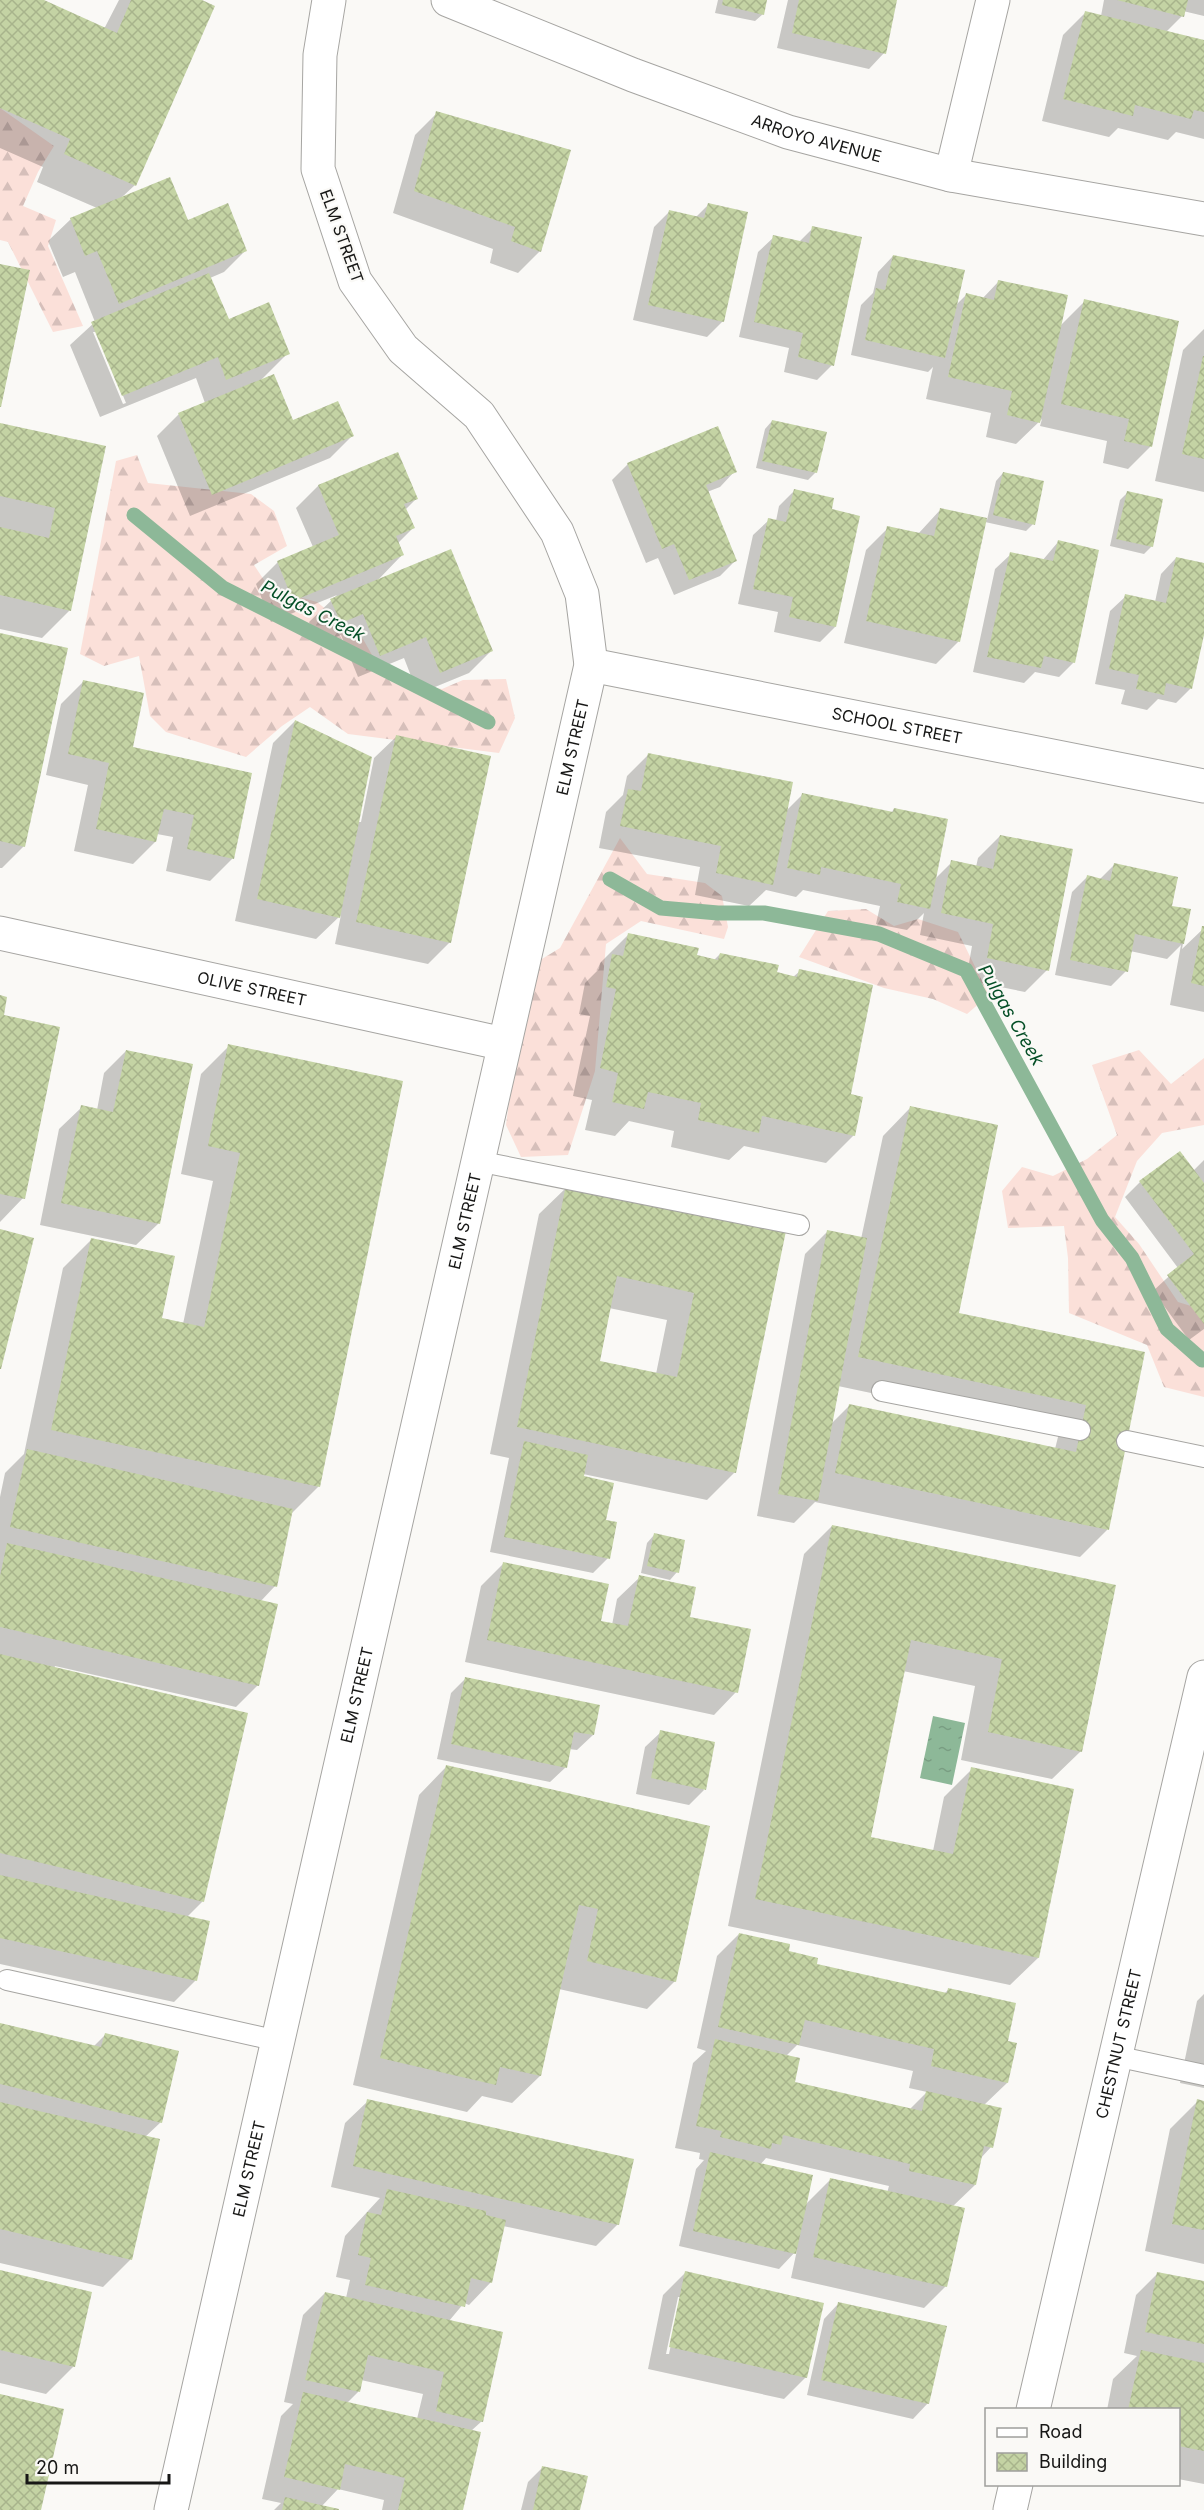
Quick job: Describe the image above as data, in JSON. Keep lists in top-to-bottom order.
{
  "streets": {
    "street": [
      "ARROYO AVENUE",
      "ELM STREET",
      "SCHOOL STREET",
      "OLIVE STREET",
      "CHESTNUT STREET"
    ]
  },
  "crossings": [
    ["ELM STREET", "SCHOOL STREET"],
    ["ELM STREET", "OLIVE STREET"]
  ],
  "water": ["Pulgas Creek"],
  "legend": ["Road", "Building"],
  "scale_bar": "20 m"
}
